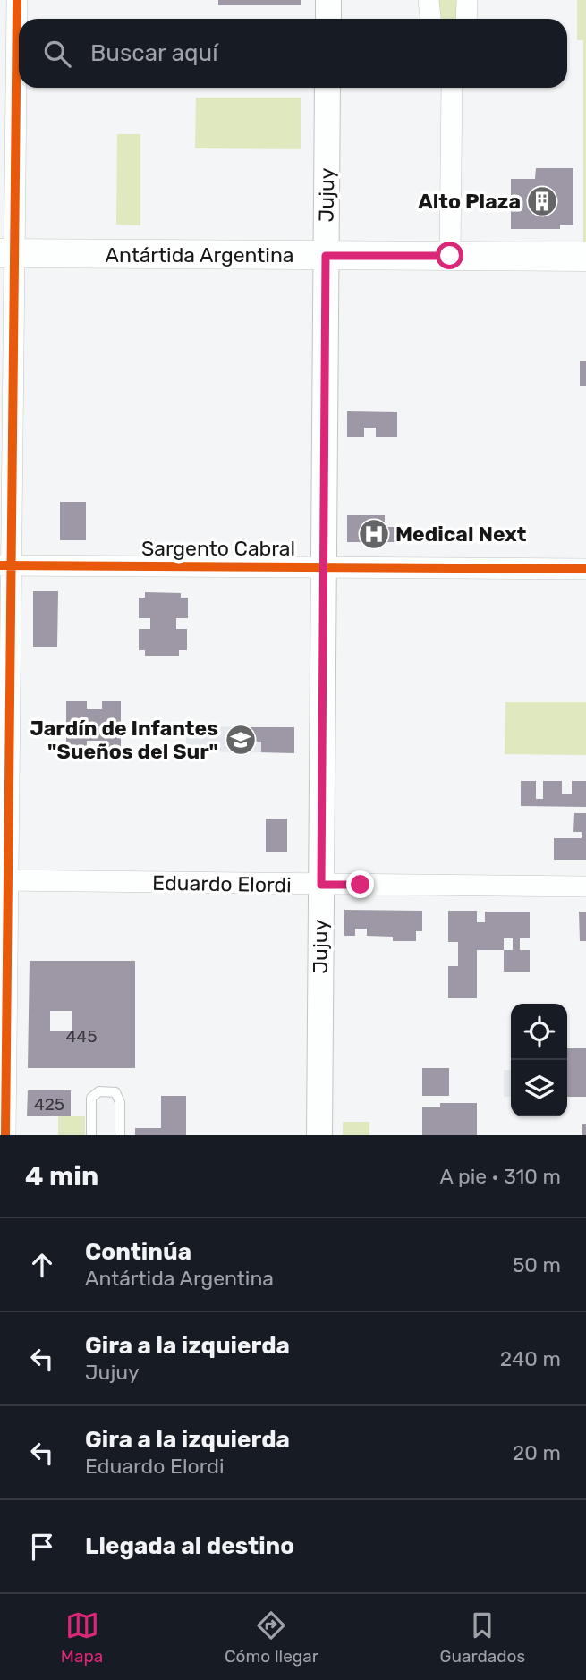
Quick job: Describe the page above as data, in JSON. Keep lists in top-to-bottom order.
{
  "streets": {
    "main road": ["Antártida Argentina"],
    "street": ["Jujuy", "Sargento Cabral", "Eduardo Elordi"]
  },
  "crossings": [
    ["Jujuy", "Antártida Argentina"],
    ["Jujuy", "Sargento Cabral"],
    ["Jujuy", "Eduardo Elordi"]
  ],
  "places": {
    "building": ["Alto Plaza"],
    "hospital": ["Medical Next"],
    "school or university": ["Jardín de Infantes \"Sueños del Sur\""]
  },
  "house_numbers": ["445", "425"],
  "page": {
    "search": "Buscar aquí",
    "heading": ["4 min", "A pie · 310 m"],
    "list": [
      ["Continúa", "Antártida Argentina", "50 m"],
      ["Gira a la izquierda", "Jujuy", "240 m"],
      ["Gira a la izquierda", "Eduardo Elordi", "20 m"],
      "Llegada al destino"
    ],
    "nav": ["Mapa", "Cómo llegar", "Guardados"]
  }
}
